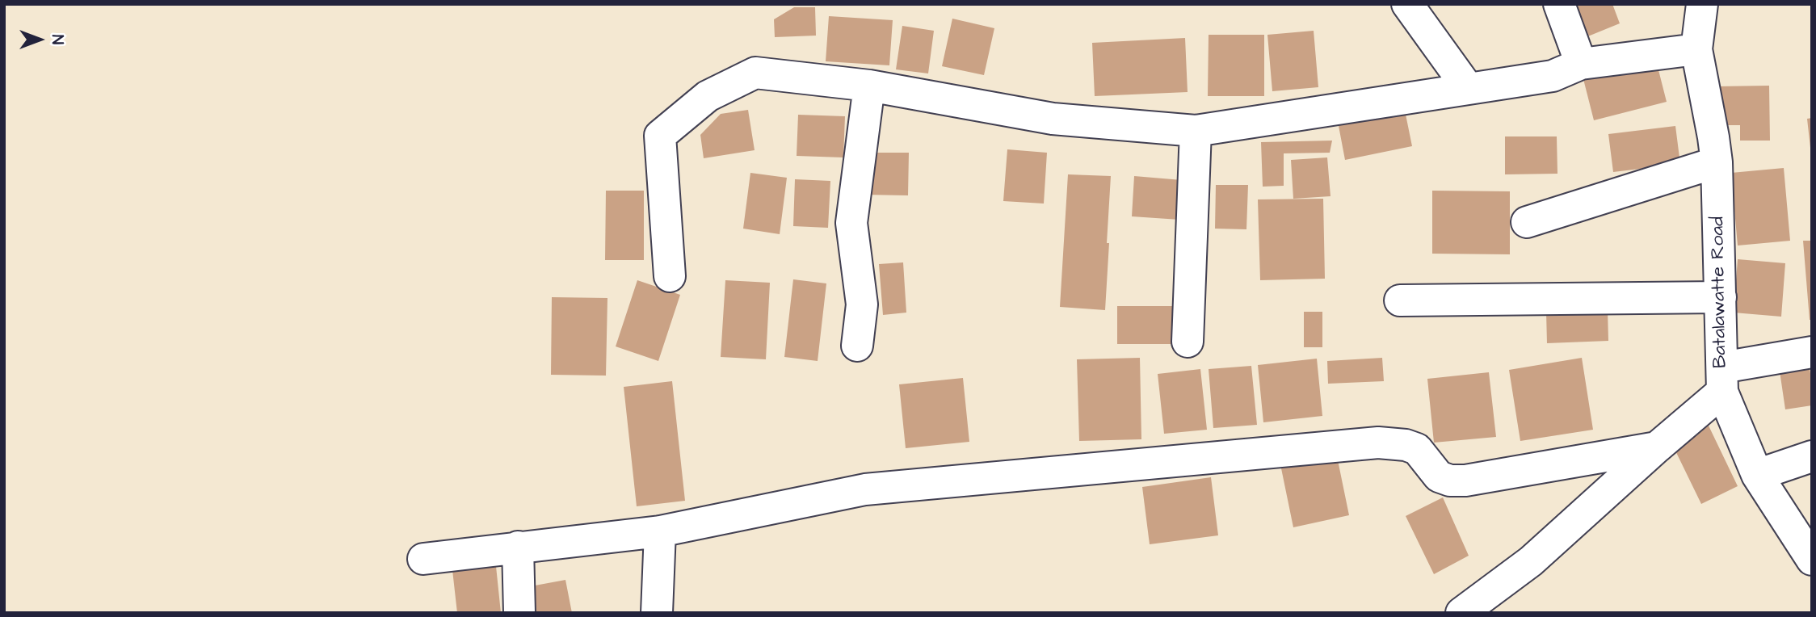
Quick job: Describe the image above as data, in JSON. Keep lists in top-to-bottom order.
{
  "streets": {
    "street": ["Batalawatte Road"]
  },
  "north": "right"
}
